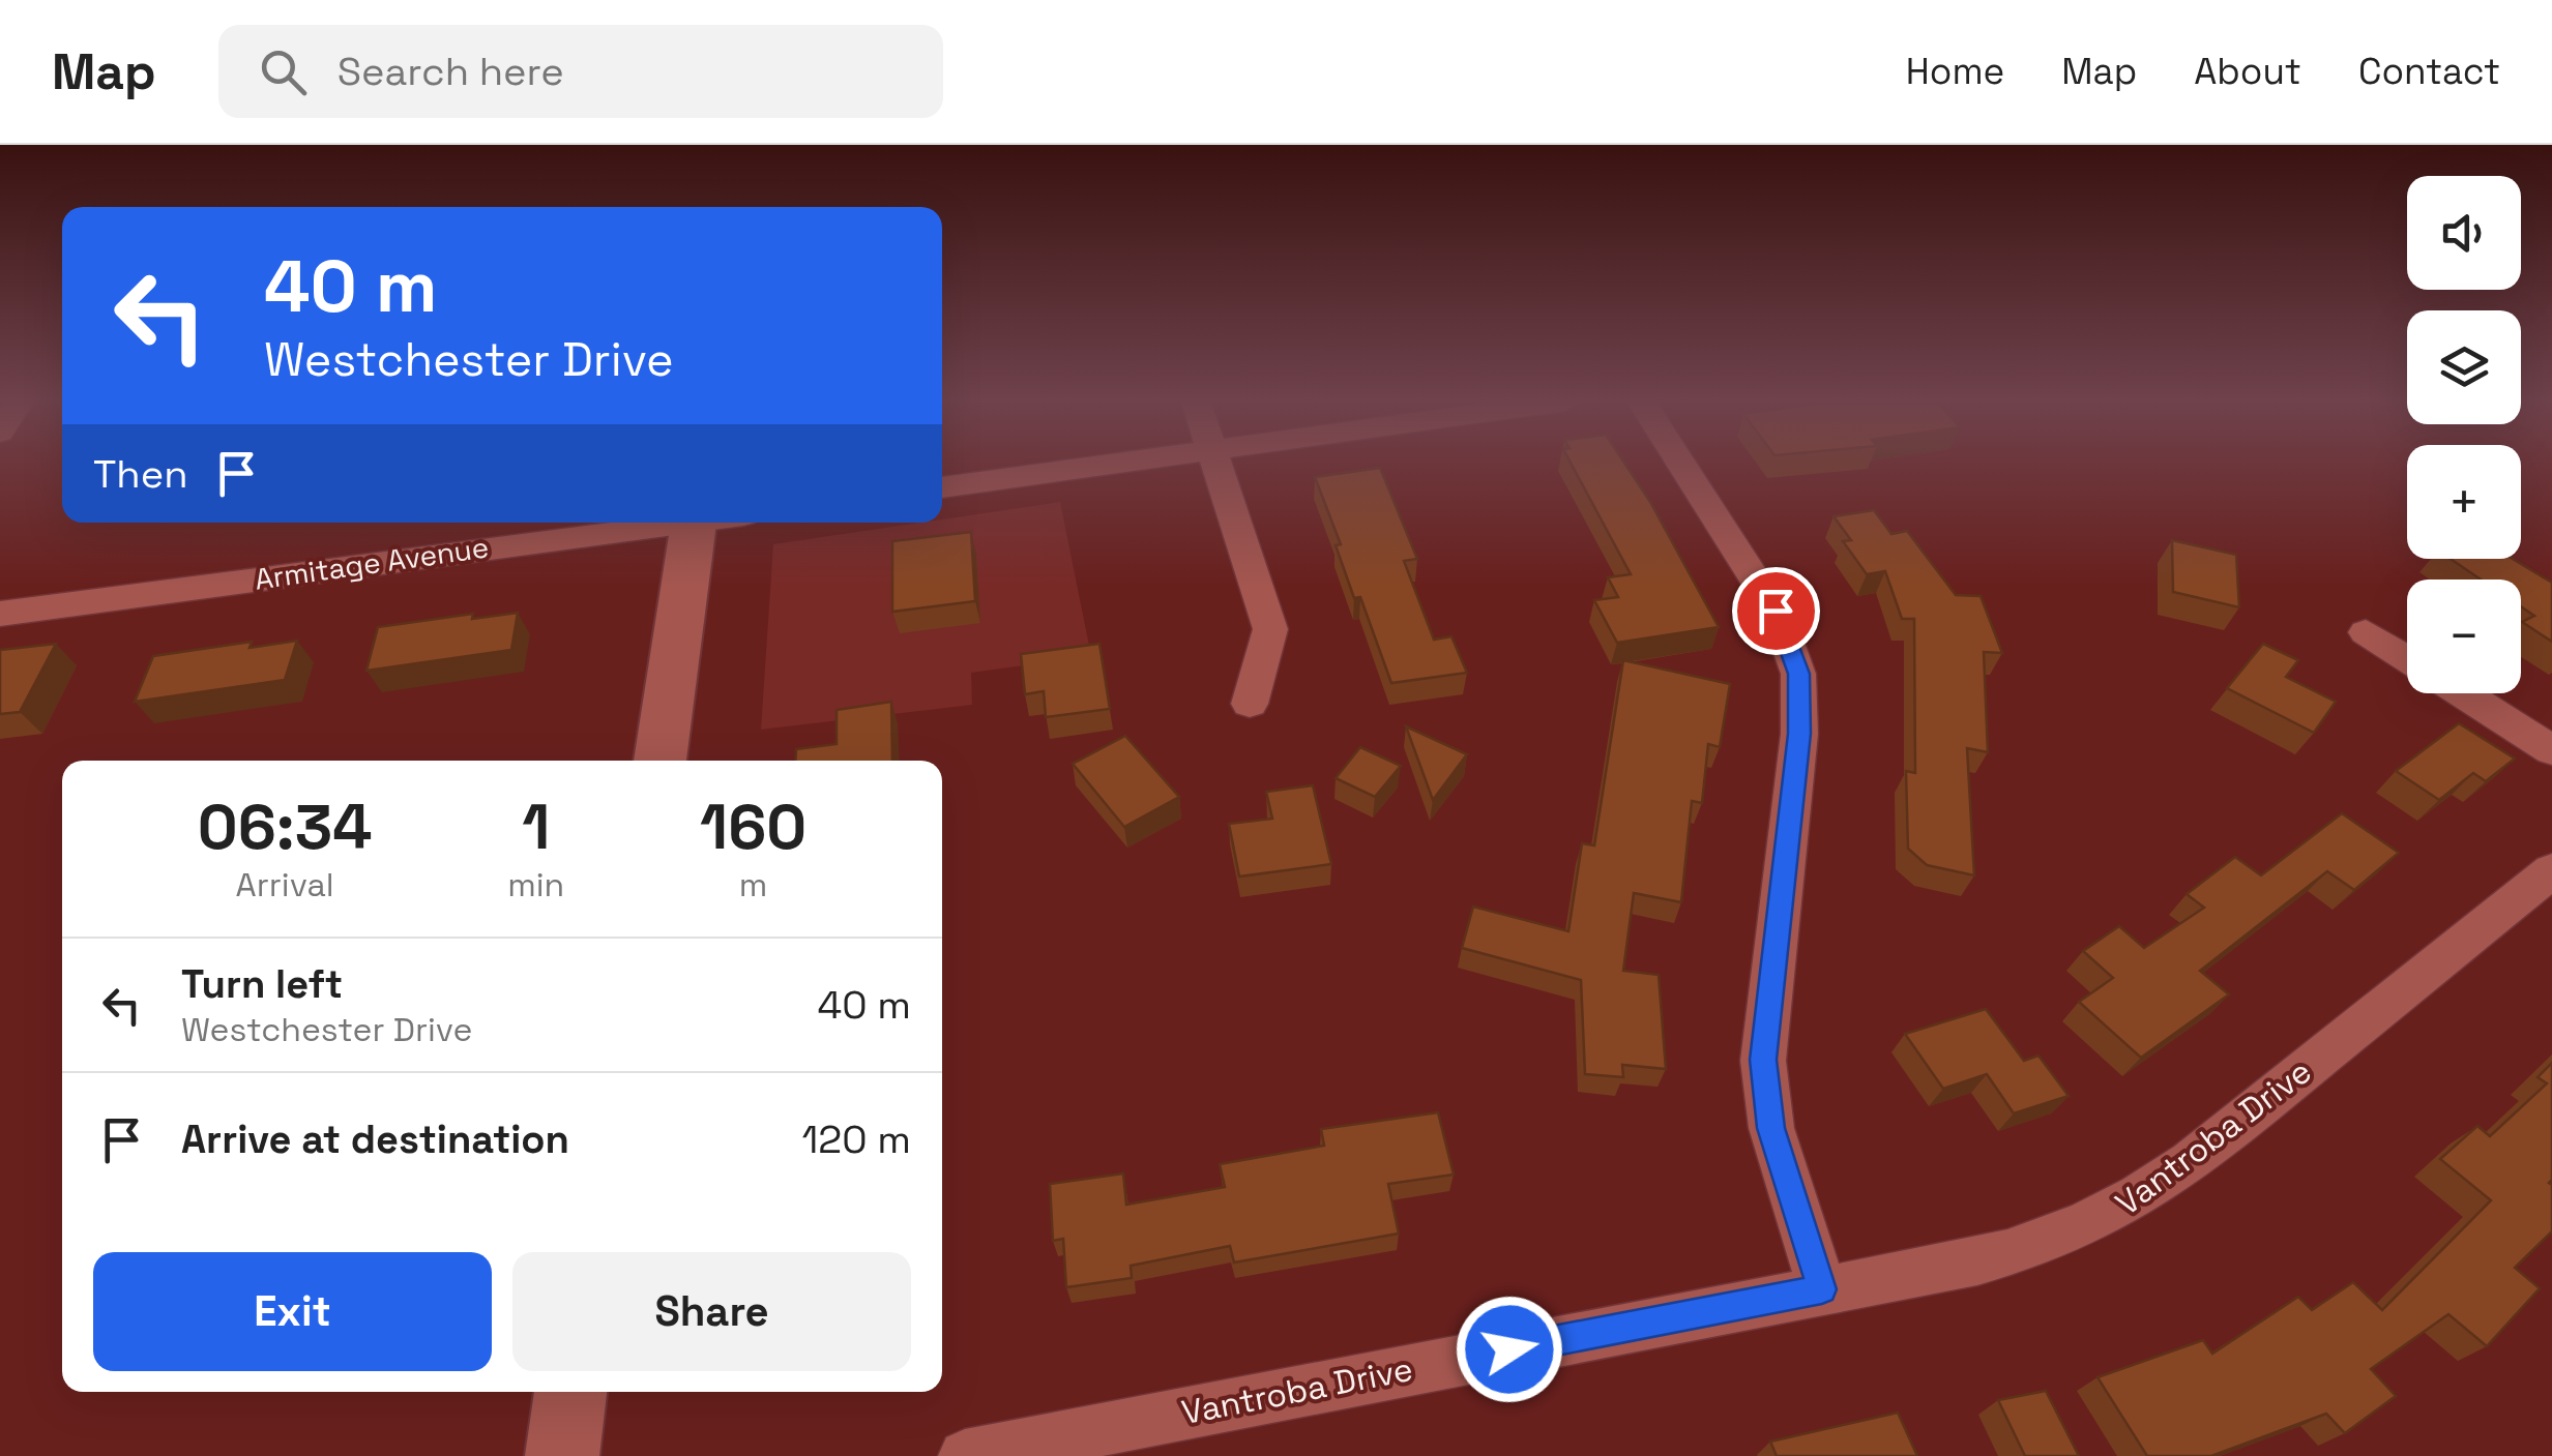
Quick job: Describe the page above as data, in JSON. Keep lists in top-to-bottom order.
{
  "streets": {
    "street": ["Armitage Avenue", "Vantroba Drive"]
  },
  "page": {
    "header": "Map",
    "search": "Search here",
    "nav": [
      "Home",
      "Map",
      "About",
      "Contact"
    ],
    "map_buttons": ["+", "−"],
    "turn": ["40 m", "Westchester Drive"],
    "then": "Then",
    "eta": [
      "06:34",
      "Arrival",
      "1",
      "min",
      "160",
      "m"
    ],
    "list": [
      {
        "name": "Turn left",
        "note": "Westchester Drive",
        "value": "40 m"
      },
      {
        "name": "Arrive at destination",
        "value": "120 m"
      }
    ],
    "buttons": ["Exit", "Share"]
  }
}
